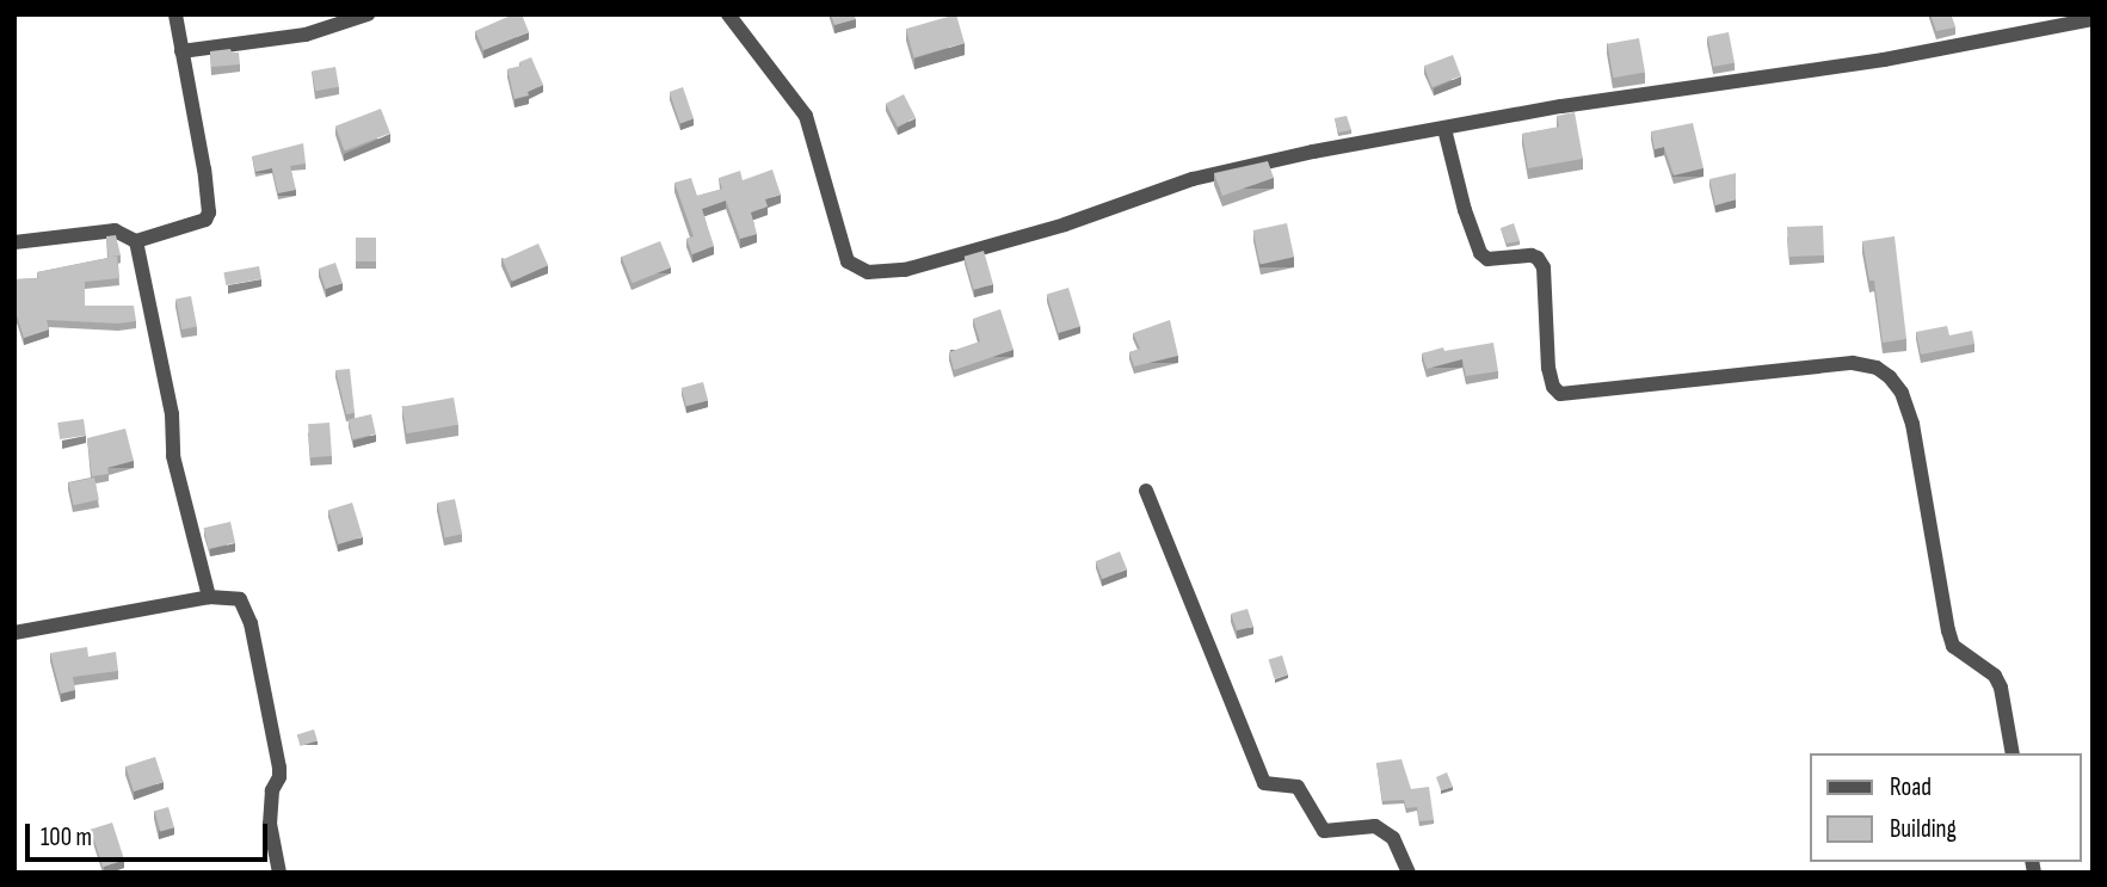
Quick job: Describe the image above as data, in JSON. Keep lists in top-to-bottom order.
{
  "legend": ["Road", "Building"],
  "scale_bar": "100 m"
}
